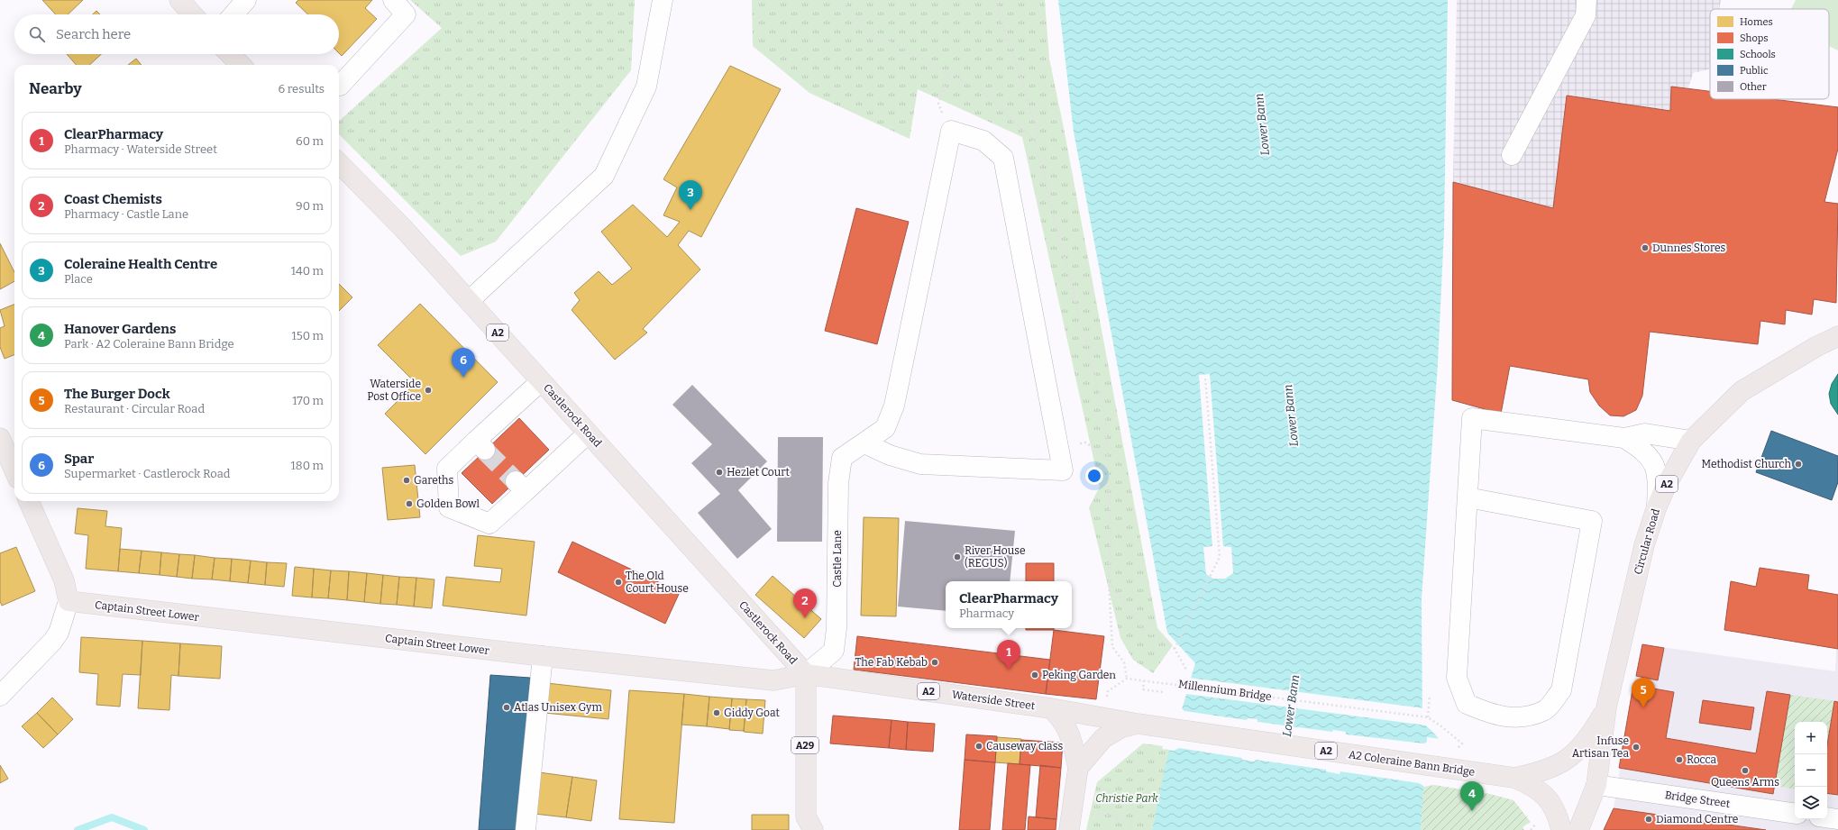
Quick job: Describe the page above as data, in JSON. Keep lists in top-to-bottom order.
{
  "streets": {
    "main road": [
      "A2",
      "Castlerock Road",
      "Circular Road",
      "Captain Street Lower",
      "Waterside Street",
      "A29",
      "A2 Coleraine Bann Bridge"
    ],
    "street": ["Castle Lane", "Bridge Street"],
    "path": ["Millennium Bridge"]
  },
  "crossings": [
    ["A2", "Circular Road"],
    ["A2", "Waterside Street"],
    ["A2", "A2 Coleraine Bann Bridge"],
    ["Castlerock Road", "Castle Lane"],
    ["Castlerock Road", "Captain Street Lower"],
    ["Castlerock Road", "Waterside Street"],
    ["Castlerock Road", "A29"],
    ["Circular Road", "Bridge Street"],
    ["Castle Lane", "Captain Street Lower"],
    ["Castle Lane", "Waterside Street"],
    ["Castle Lane", "A29"],
    ["Captain Street Lower", "Waterside Street"],
    ["Captain Street Lower", "A29"],
    ["Waterside Street", "A29"]
  ],
  "water": ["Lower Bann"],
  "parks": ["Christie Park"],
  "places": [
    "Dunnes Stores",
    "Waterside Post Office",
    "Methodist Church",
    "Hezlet Court",
    "Gareths",
    "Golden Bowl",
    "River House (REGUS)",
    "The Old Court House",
    "The Fab Kebab",
    "Peking Garden",
    "Atlas Unisex Gym",
    "Giddy Goat",
    "Causeway class",
    "Infuse Artisan Tea",
    "Rocca",
    "Queens Arms",
    "Diamond Centre"
  ],
  "legend": [
    "Homes",
    "Shops",
    "Schools",
    "Public",
    "Other"
  ],
  "page": {
    "search": "Search here",
    "heading": ["Nearby", "6 results"],
    "list": [
      {
        "mark": "1",
        "name": "ClearPharmacy",
        "note": "Pharmacy · Waterside Street",
        "value": "60 m"
      },
      {
        "mark": "2",
        "name": "Coast Chemists",
        "note": "Pharmacy · Castle Lane",
        "value": "90 m"
      },
      {
        "mark": "3",
        "name": "Coleraine Health Centre",
        "note": "Place",
        "value": "140 m"
      },
      {
        "mark": "4",
        "name": "Hanover Gardens",
        "note": "Park · A2 Coleraine Bann Bridge",
        "value": "150 m"
      },
      {
        "mark": "5",
        "name": "The Burger Dock",
        "note": "Restaurant · Circular Road",
        "value": "170 m"
      },
      {
        "mark": "6",
        "name": "Spar",
        "note": "Supermarket · Castlerock Road",
        "value": "180 m"
      }
    ],
    "pins": [
      "3",
      "6",
      "2",
      "1",
      "5",
      "4"
    ],
    "popup": ["ClearPharmacy", "Pharmacy"],
    "map_buttons": ["+", "−"]
  }
}
